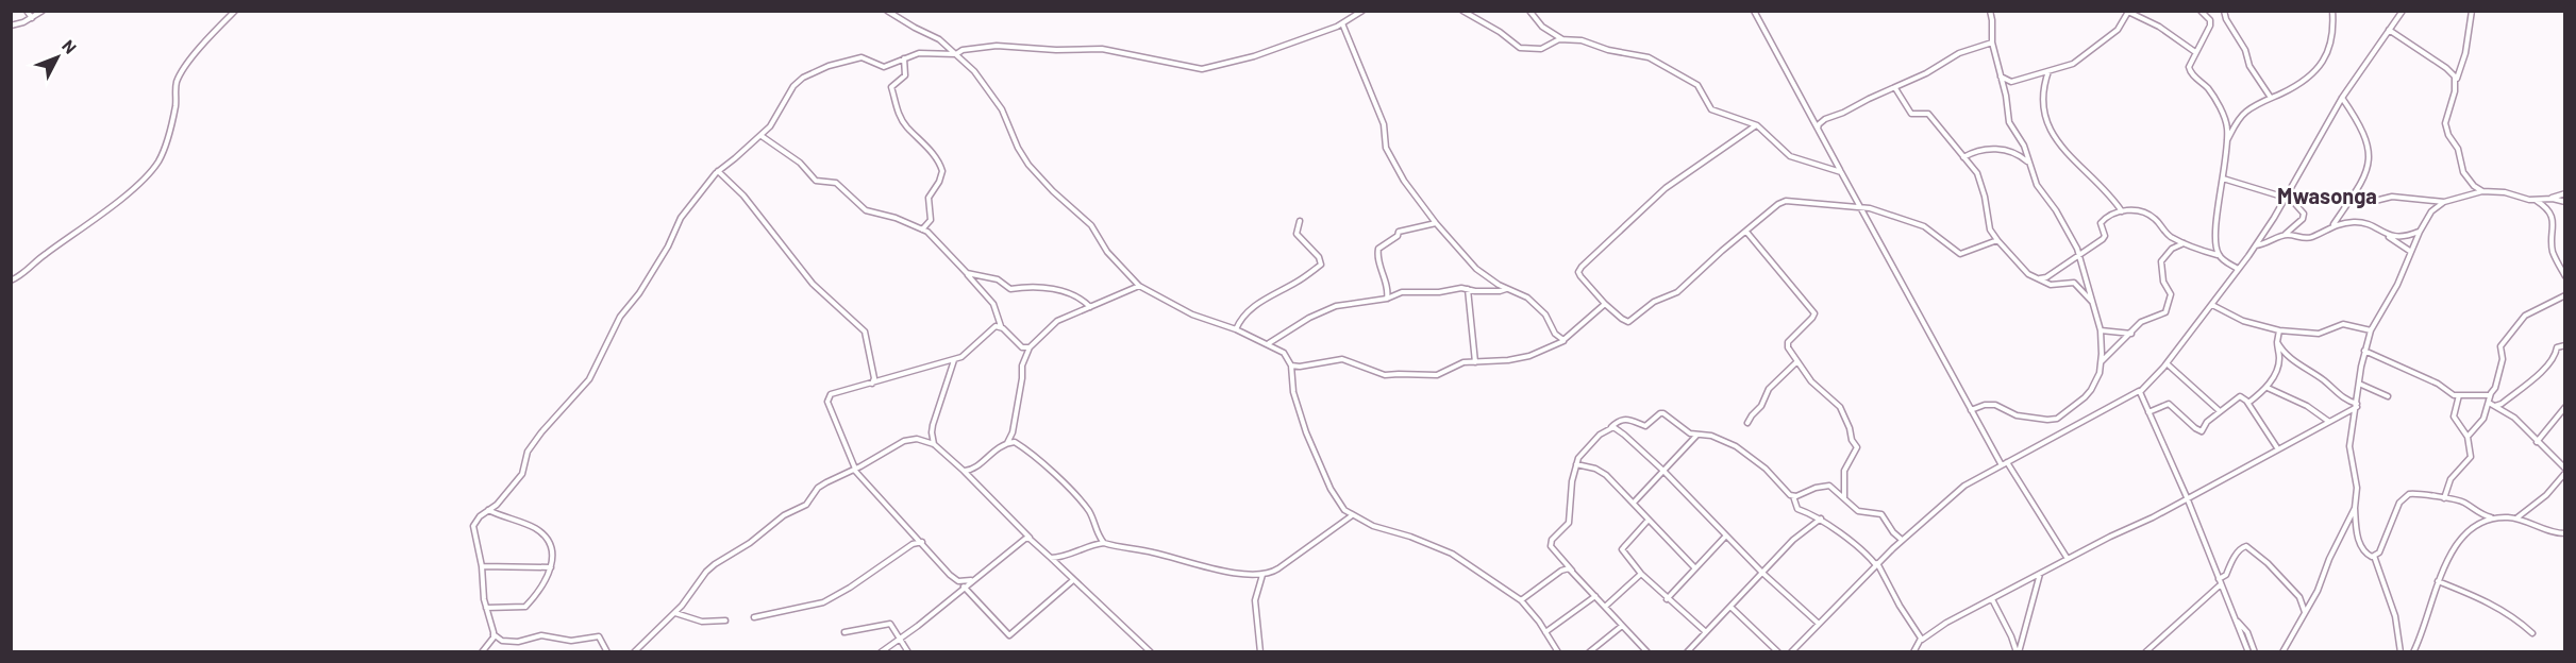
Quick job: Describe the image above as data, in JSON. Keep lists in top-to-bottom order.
{
  "districts": ["Mwasonga"],
  "north": "top right"
}
